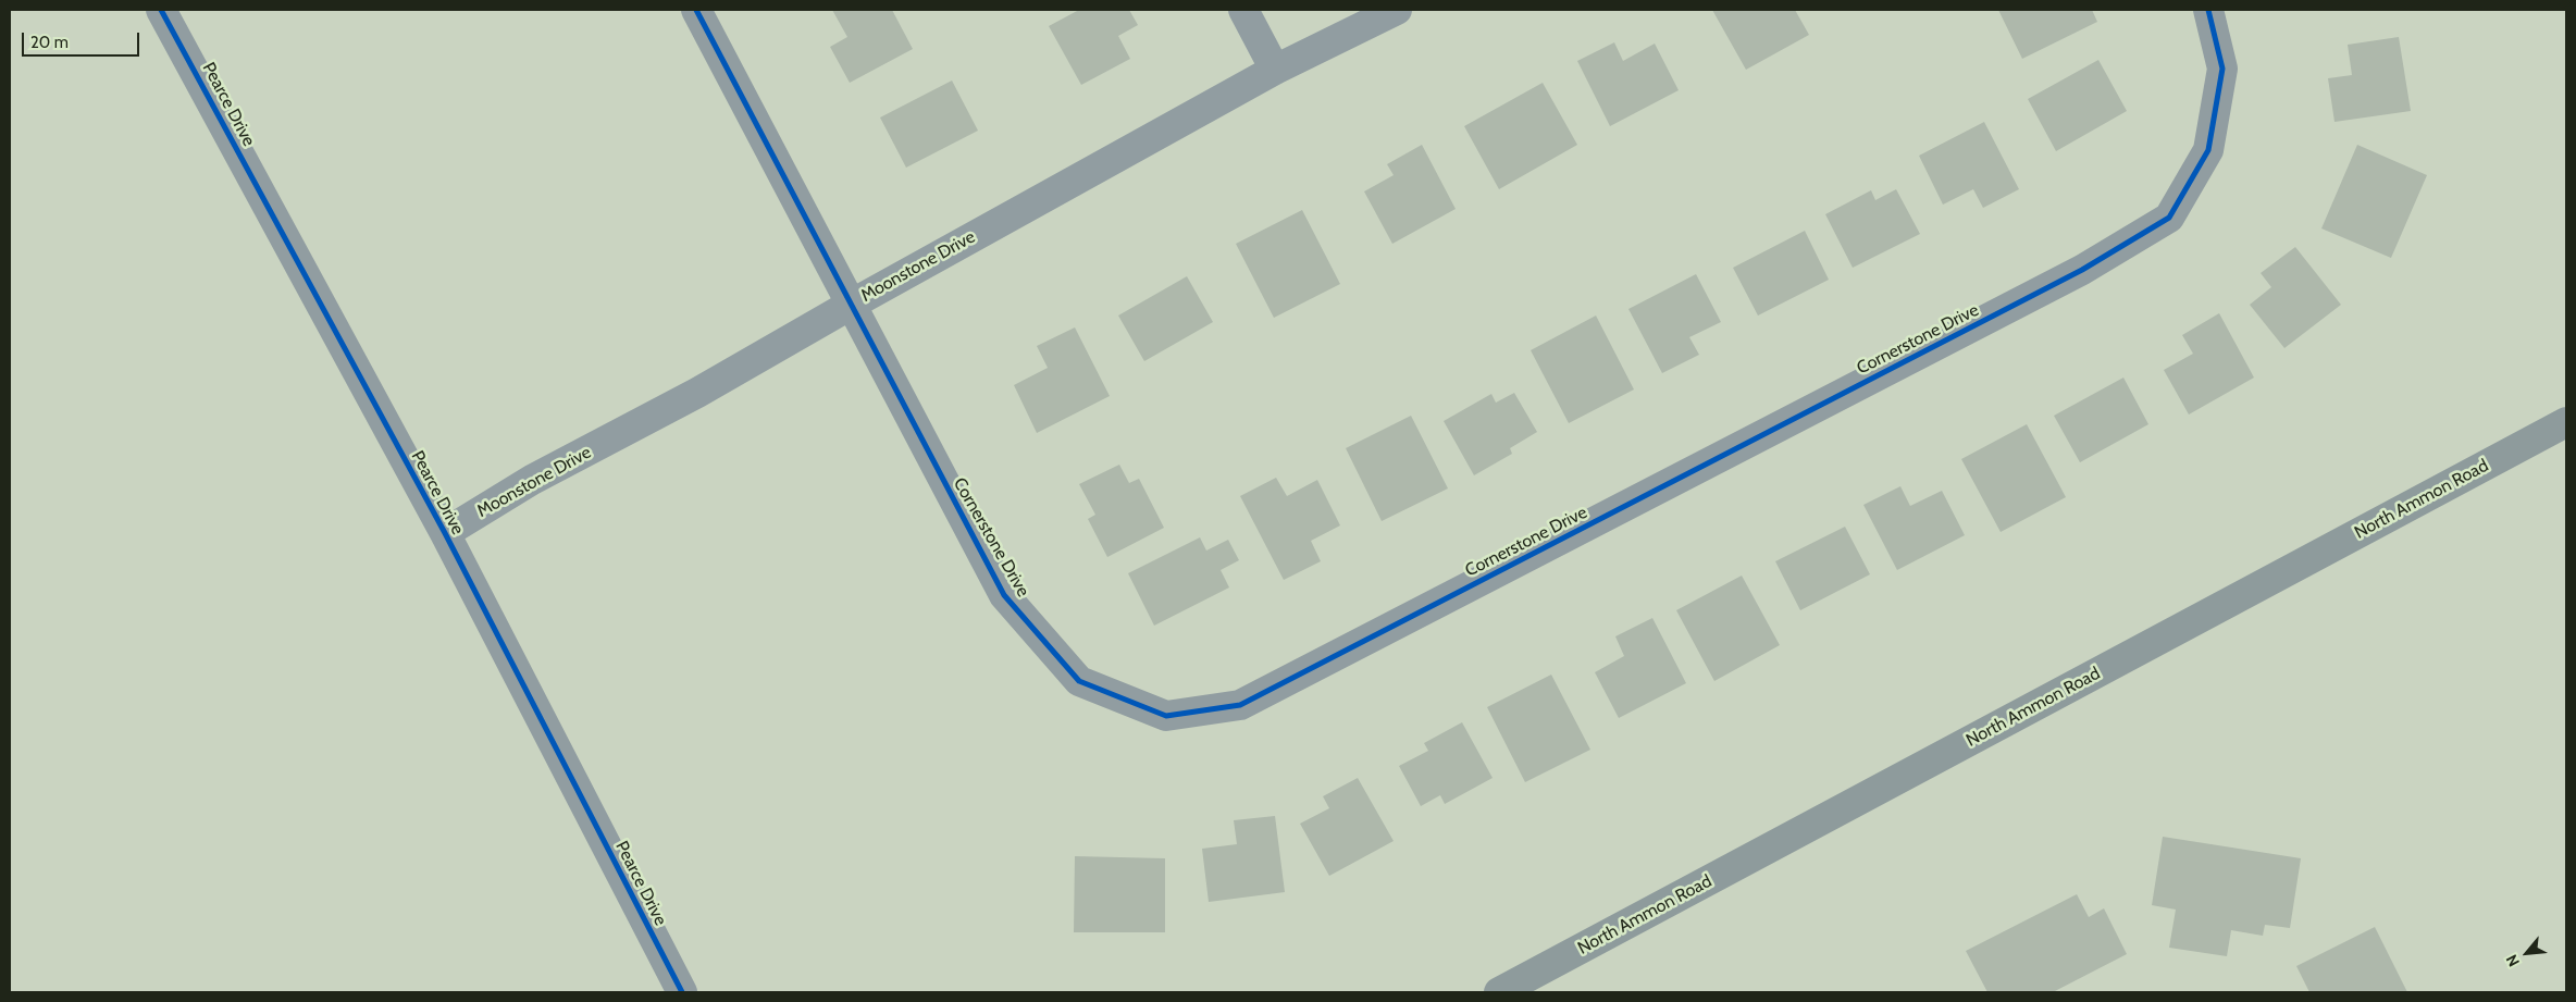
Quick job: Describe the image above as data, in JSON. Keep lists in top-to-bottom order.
{
  "streets": {
    "main road": ["North Ammon Road"],
    "street": ["Pearce Drive", "Moonstone Drive", "Cornerstone Drive"]
  },
  "crossings": [
    ["Pearce Drive", "Moonstone Drive"],
    ["Moonstone Drive", "Cornerstone Drive"]
  ],
  "scale_bar": "20 m",
  "north": "bottom left"
}
